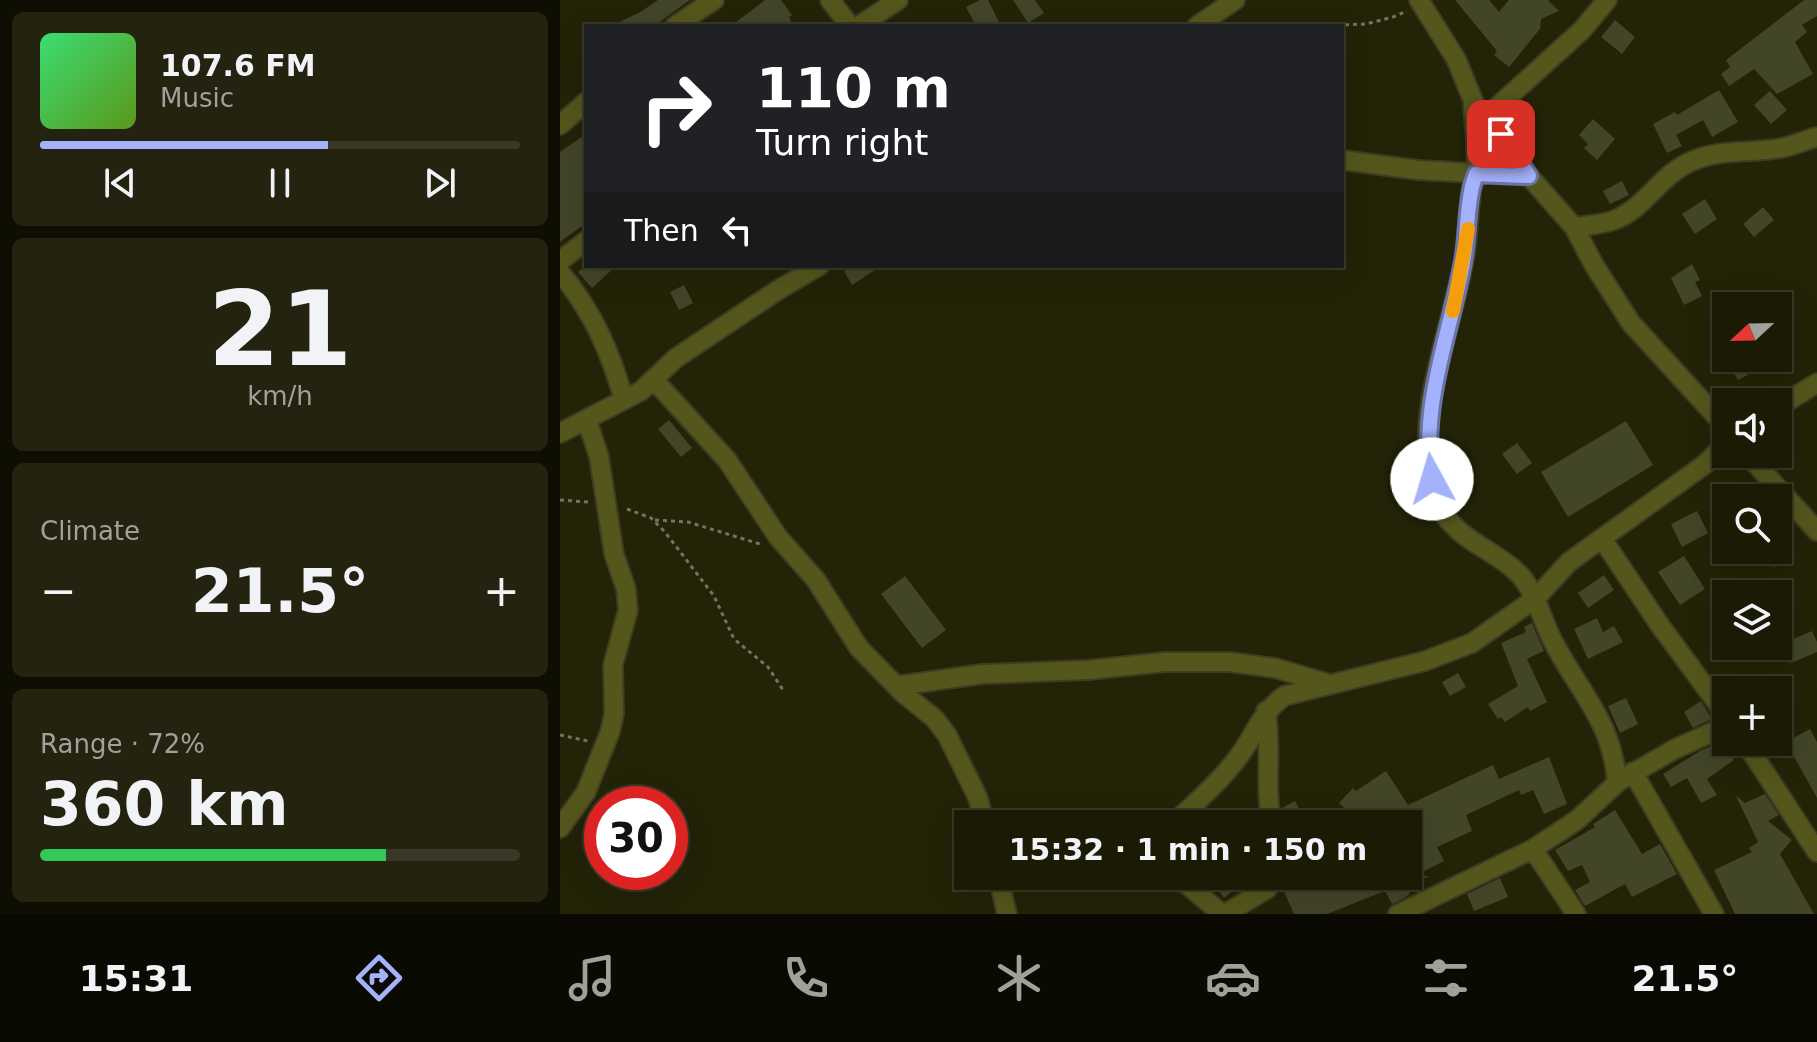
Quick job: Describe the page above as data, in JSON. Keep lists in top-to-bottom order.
{
  "north": "left",
  "page": {
    "turn": ["110 m", "Turn right"],
    "song": ["107.6 FM", "Music"],
    "then": "Then",
    "tile": [
      ["21", "km/h"],
      "Climate",
      ["Range · 72%", "360 km"]
    ],
    "map_buttons": "+",
    "heat": ["−", "21.5°", "+"],
    "limit": "30",
    "trip": "15:32 · 1 min · 150 m",
    "tabs": ["15:31", "21.5°"]
  }
}
